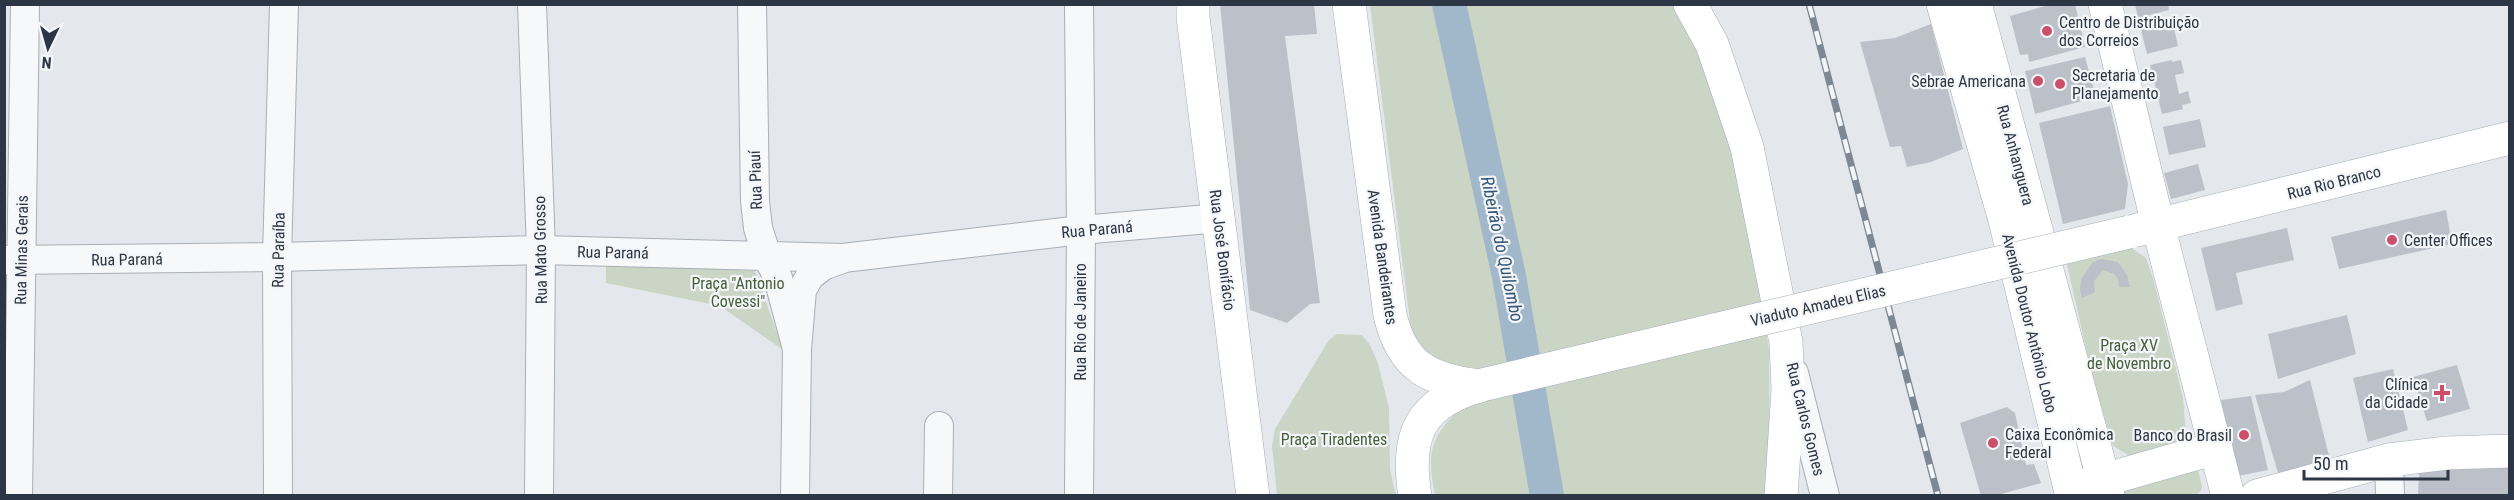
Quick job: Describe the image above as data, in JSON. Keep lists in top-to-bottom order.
{
  "streets": {
    "main road": [
      "Rua Anhanguera",
      "Rua Rio Branco",
      "Rua José Bonifácio",
      "Avenida Bandeirantes",
      "Viaduto Amadeu Elias",
      "Avenida Doutor Antônio Lobo"
    ],
    "street": [
      "Rua Piauí",
      "Rua Paraná",
      "Rua Minas Gerais",
      "Rua Paraíba",
      "Rua Mato Grosso",
      "Rua Rio de Janeiro",
      "Rua Carlos Gomes"
    ]
  },
  "crossings": [
    ["Rua Anhanguera", "Avenida Doutor Antônio Lobo"],
    ["Rua Piauí", "Rua Paraná"],
    ["Rua Rio Branco", "Viaduto Amadeu Elias"],
    ["Rua Paraná", "Rua Minas Gerais"],
    ["Rua Paraná", "Rua Paraíba"],
    ["Rua Paraná", "Rua Mato Grosso"],
    ["Rua Paraná", "Rua José Bonifácio"],
    ["Rua Paraná", "Rua Rio de Janeiro"],
    ["Avenida Bandeirantes", "Viaduto Amadeu Elias"]
  ],
  "water": ["Ribeirão do Quilombo"],
  "parks": ["Praça \"Antonio Covessi\"", "Praça XV de Novembro", "Praça Tiradentes"],
  "places": {
    "other": [
      "Centro de Distribuição dos Correios",
      "Sebrae Americana",
      "Secretaria de Planejamento",
      "Center Offices",
      "Banco do Brasil",
      "Caixa Econômica Federal"
    ],
    "health": ["Clínica da Cidade"]
  },
  "scale_bar": "50 m",
  "north": "bottom"
}
